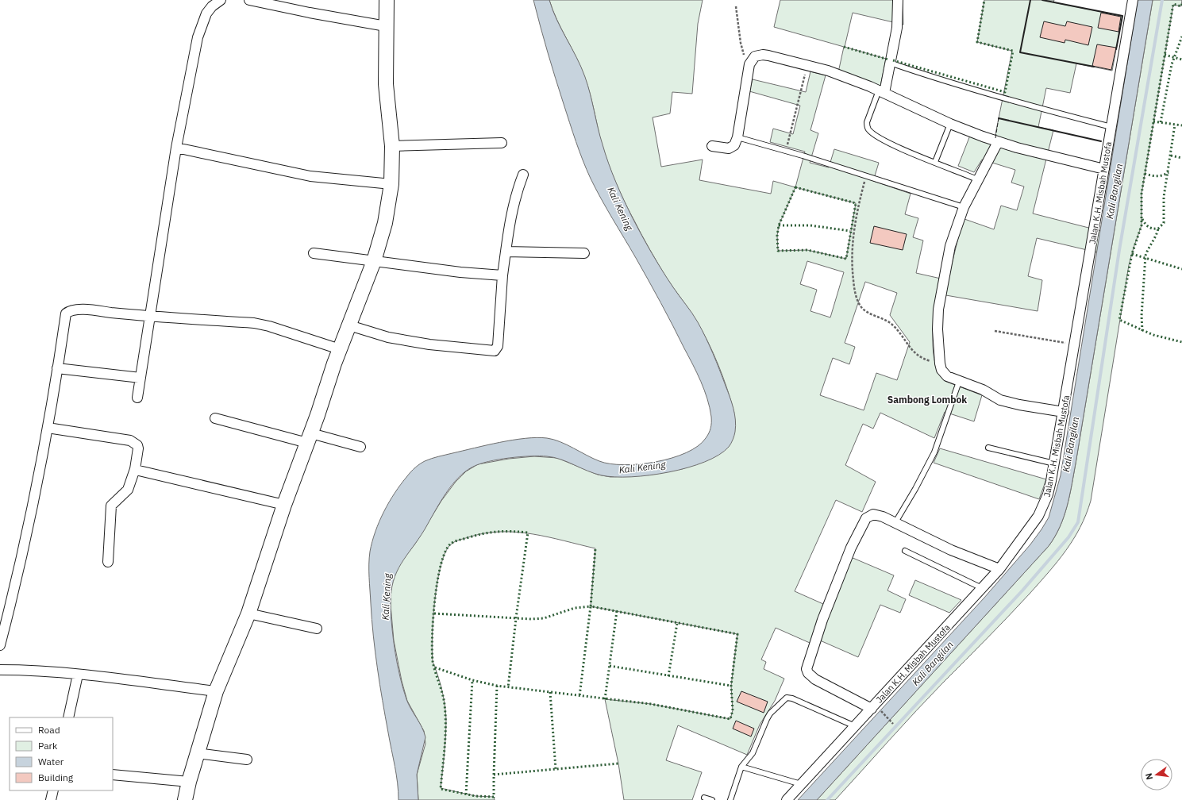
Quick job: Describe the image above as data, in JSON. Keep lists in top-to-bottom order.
{
  "streets": {
    "street": ["Jalan K.H. Misbah Mustofa"]
  },
  "districts": ["Sambong Lombok"],
  "water": ["Kali Bangilan", "Kali Kening"],
  "legend": [
    "Road",
    "Park",
    "Water",
    "Building"
  ],
  "north": "left"
}
